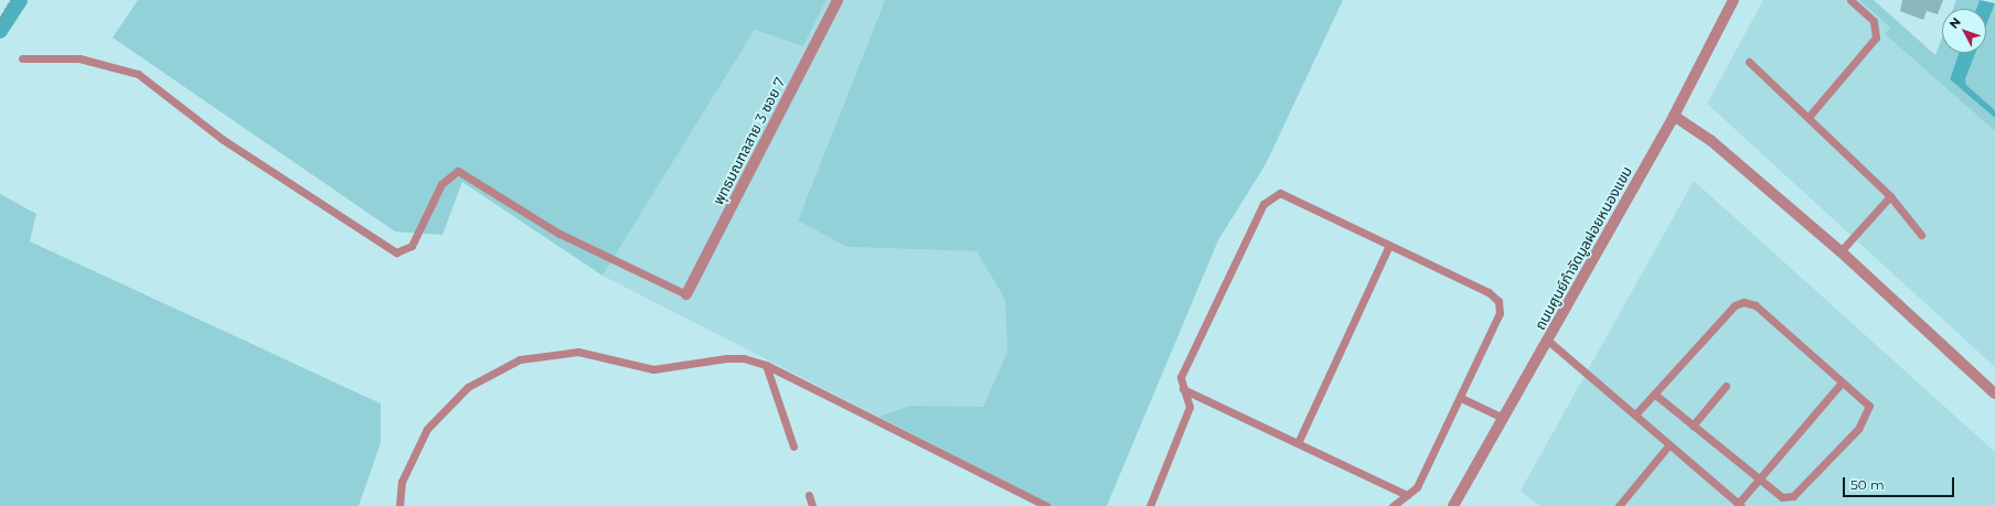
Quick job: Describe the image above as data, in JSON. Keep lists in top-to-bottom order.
{
  "streets": {
    "street": ["พุทธมณฑลสาย 3 ซอย 7", "ถนนศูนย์กำจัดมูลฝอยหนองแขม"]
  },
  "scale_bar": "50 m",
  "north": "top left"
}
